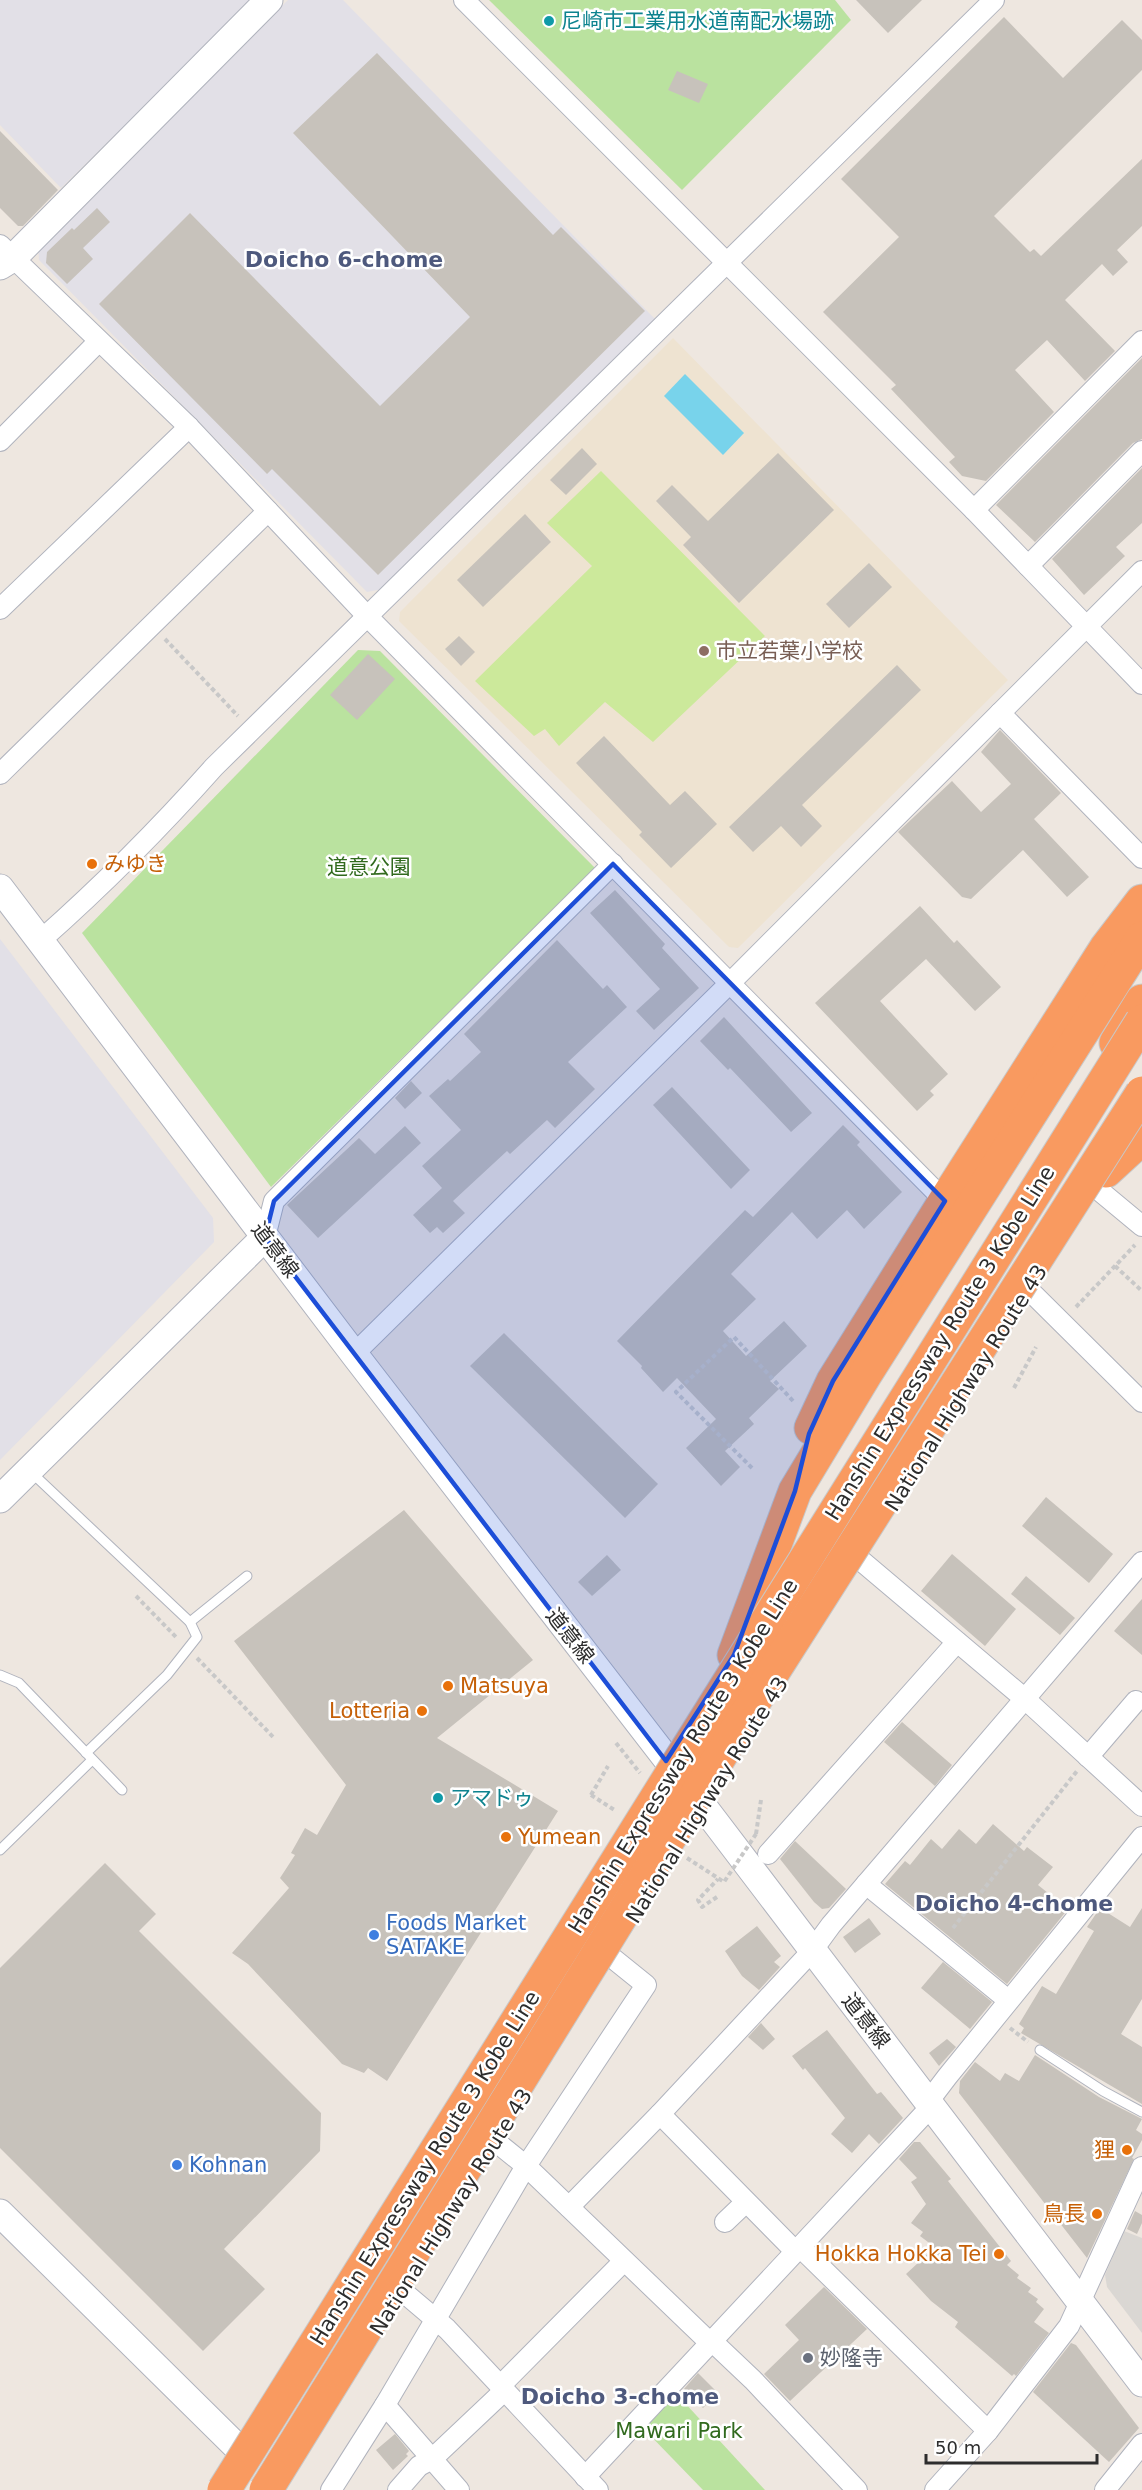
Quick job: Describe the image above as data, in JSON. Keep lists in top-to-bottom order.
{
  "streets": {
    "highway": ["Hanshin Expressway Route 3 Kobe Line", "National Highway Route 43"],
    "street": ["道意線"]
  },
  "crossings": [
    ["道意線", "National Highway Route 43"]
  ],
  "districts": ["Doicho 6-chome", "Doicho 4-chome", "Doicho 3-chome"],
  "parks": ["道意公園", "Mawari Park"],
  "places": [
    "尼崎市工業用水道南配水場跡",
    "市立若葉小学校",
    "みゆき",
    "Matsuya",
    "Lotteria",
    "アマドゥ",
    "Yumean",
    "Foods Market SATAKE",
    "狸",
    "Kohnan",
    "鳥長",
    "Hokka Hokka Tei",
    "妙隆寺"
  ],
  "scale_bar": "50 m"
}
